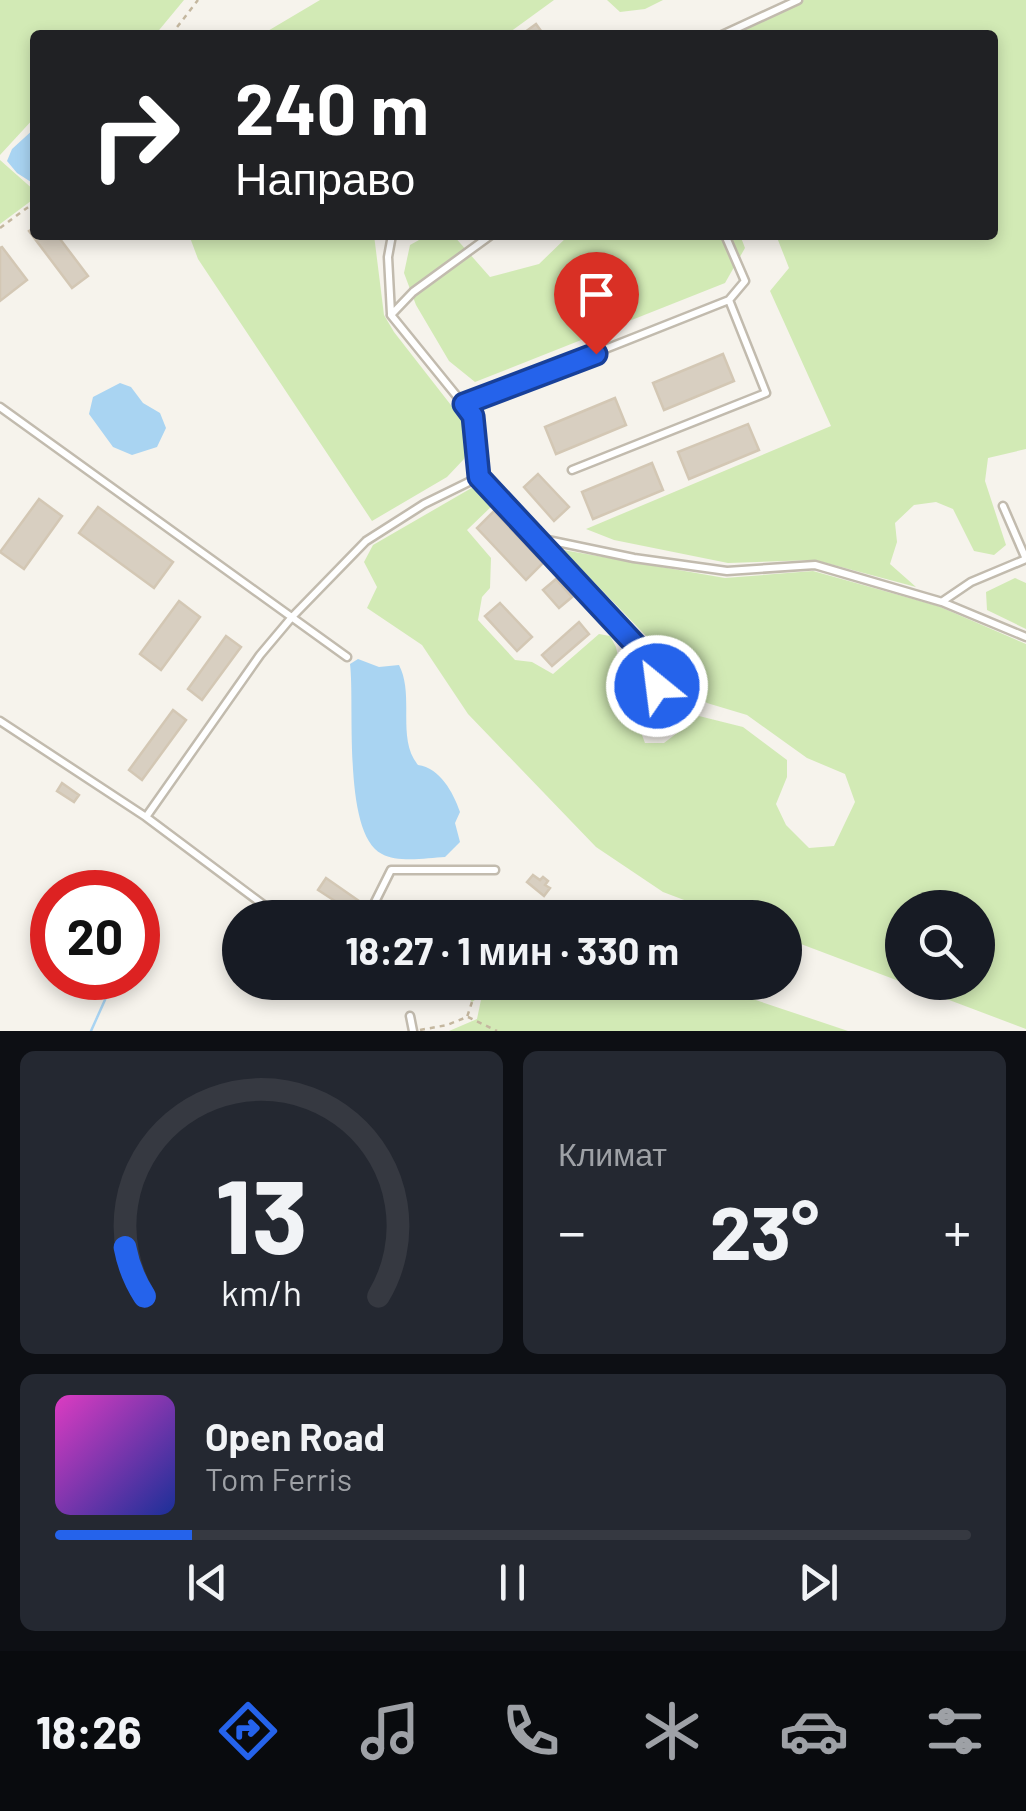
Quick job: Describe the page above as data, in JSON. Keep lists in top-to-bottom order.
{
  "page": {
    "turn": ["240 m", "Направо"],
    "limit": "20",
    "trip": "18:27 · 1 мин · 330 m",
    "tile": "Климат",
    "heat": ["−", "23°", "+"],
    "song": ["Open Road", "Tom Ferris"],
    "tabs": "18:26",
    "gauge": ["13", "km/h"]
  }
}
